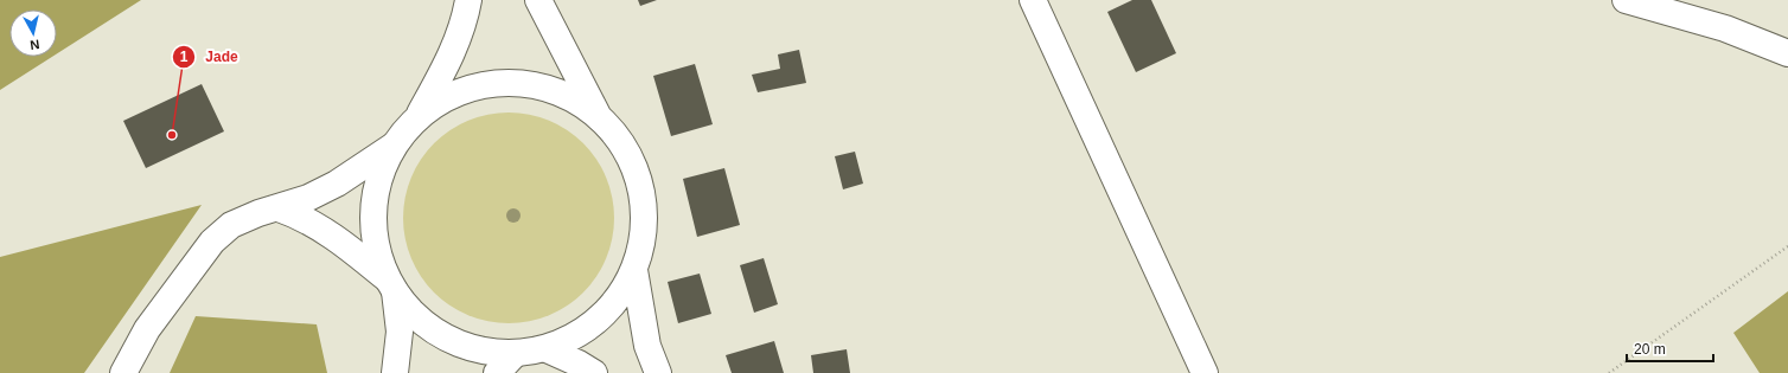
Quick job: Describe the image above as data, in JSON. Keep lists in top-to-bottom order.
{
  "places": ["Jade"],
  "scale_bar": "20 m",
  "north": "bottom"
}
